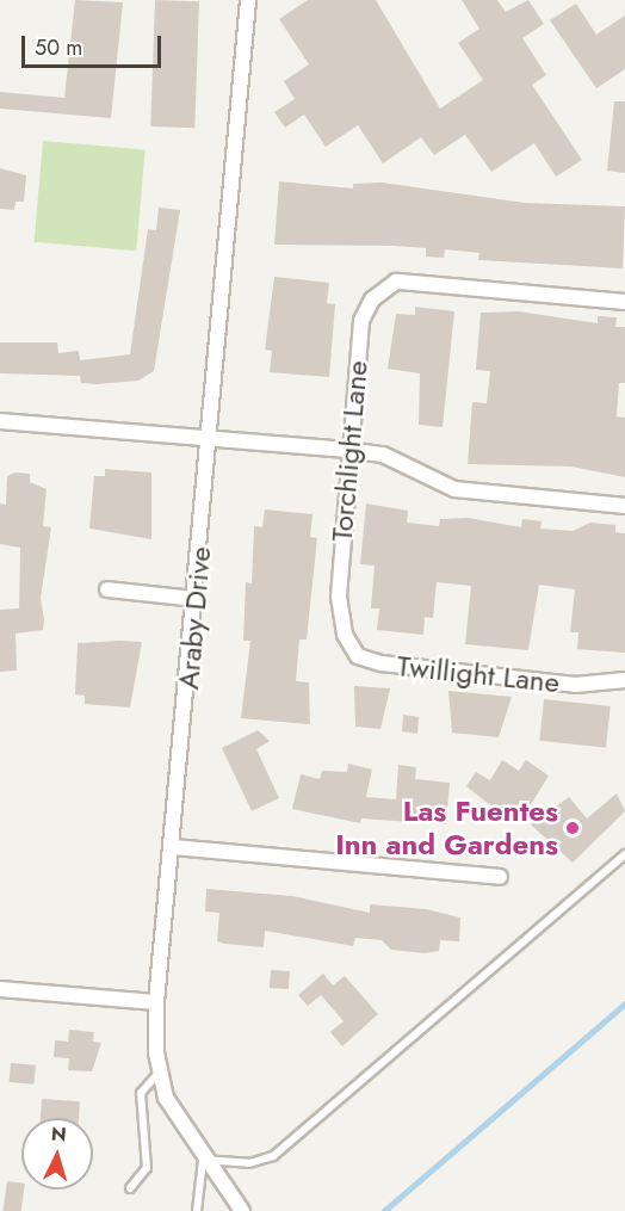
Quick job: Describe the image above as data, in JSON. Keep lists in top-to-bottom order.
{
  "streets": {
    "street": ["Torchlight Lane", "Araby Drive", "Twillight Lane"]
  },
  "crossings": [
    ["Torchlight Lane", "Twillight Lane"]
  ],
  "places": ["Las Fuentes Inn and Gardens"],
  "scale_bar": "50 m",
  "north": "top"
}
